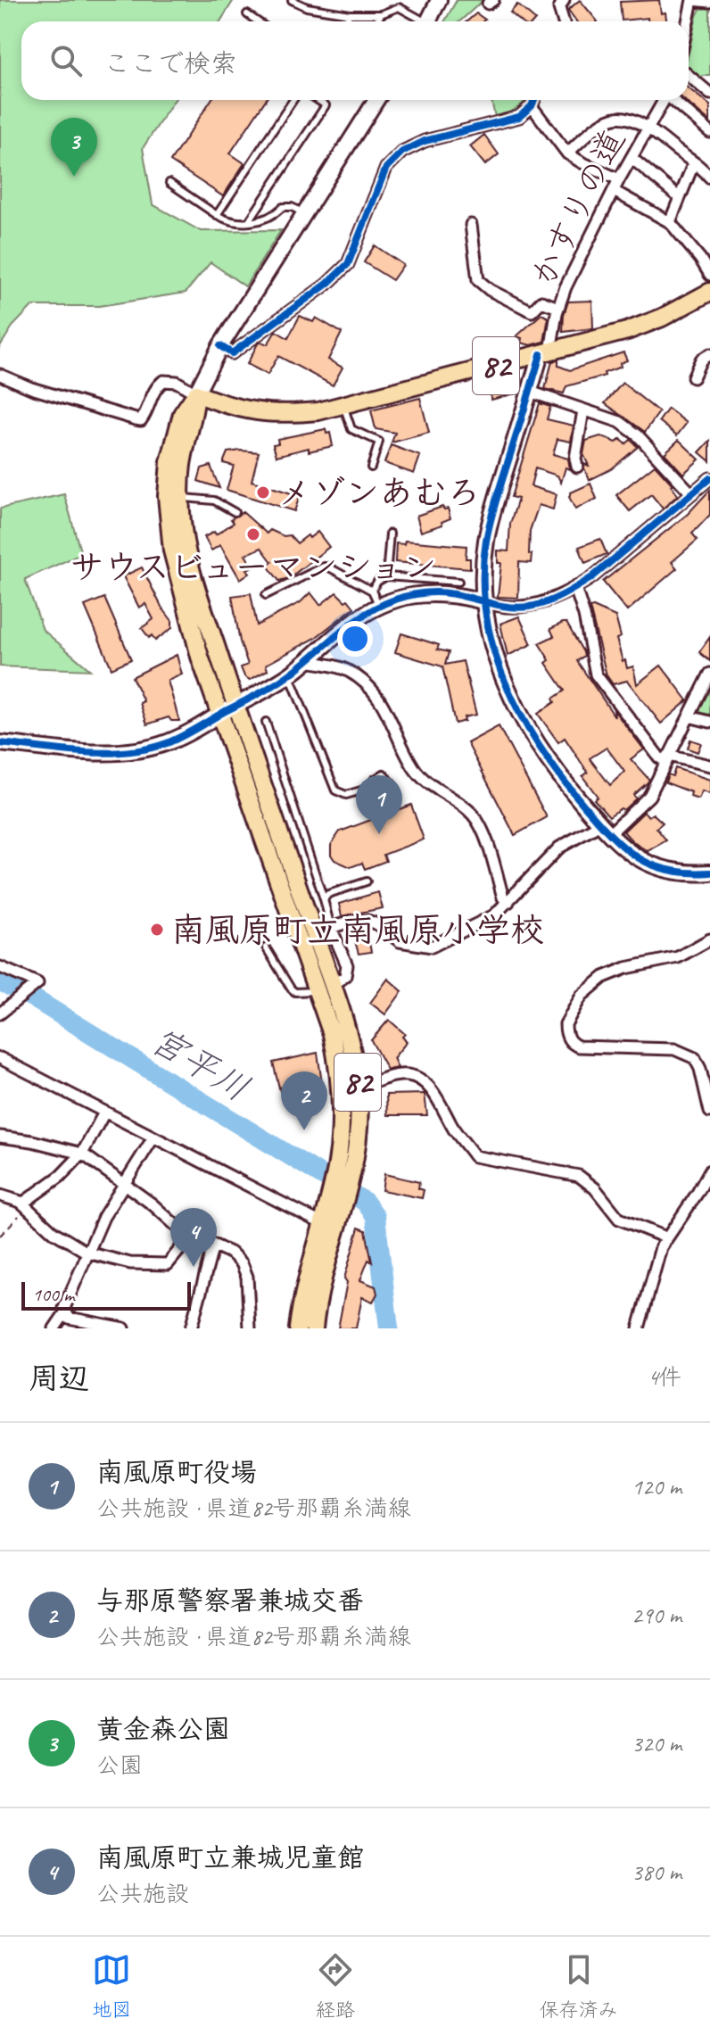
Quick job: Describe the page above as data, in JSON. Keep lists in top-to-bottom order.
{
  "streets": {
    "main road": ["82"],
    "street": ["かすりの道"]
  },
  "crossings": [
    ["かすりの道", "82"]
  ],
  "water": ["宮平川"],
  "places": ["メゾンあむろ", "サウスビューマンション", "南風原町立南風原小学校"],
  "scale_bar": "100 m",
  "page": {
    "search": "ここで検索",
    "pins": [
      "3",
      "1",
      "2",
      "4"
    ],
    "scale": "100 m",
    "heading": ["周辺", "4件"],
    "list": [
      {
        "mark": "1",
        "name": "南風原町役場",
        "note": "公共施設 · 県道82号那覇糸満線",
        "value": "120 m"
      },
      {
        "mark": "2",
        "name": "与那原警察署兼城交番",
        "note": "公共施設 · 県道82号那覇糸満線",
        "value": "290 m"
      },
      {
        "mark": "3",
        "name": "黄金森公園",
        "note": "公園",
        "value": "320 m"
      },
      {
        "mark": "4",
        "name": "南風原町立兼城児童館",
        "note": "公共施設",
        "value": "380 m"
      }
    ],
    "nav": ["地図", "経路", "保存済み"]
  }
}
